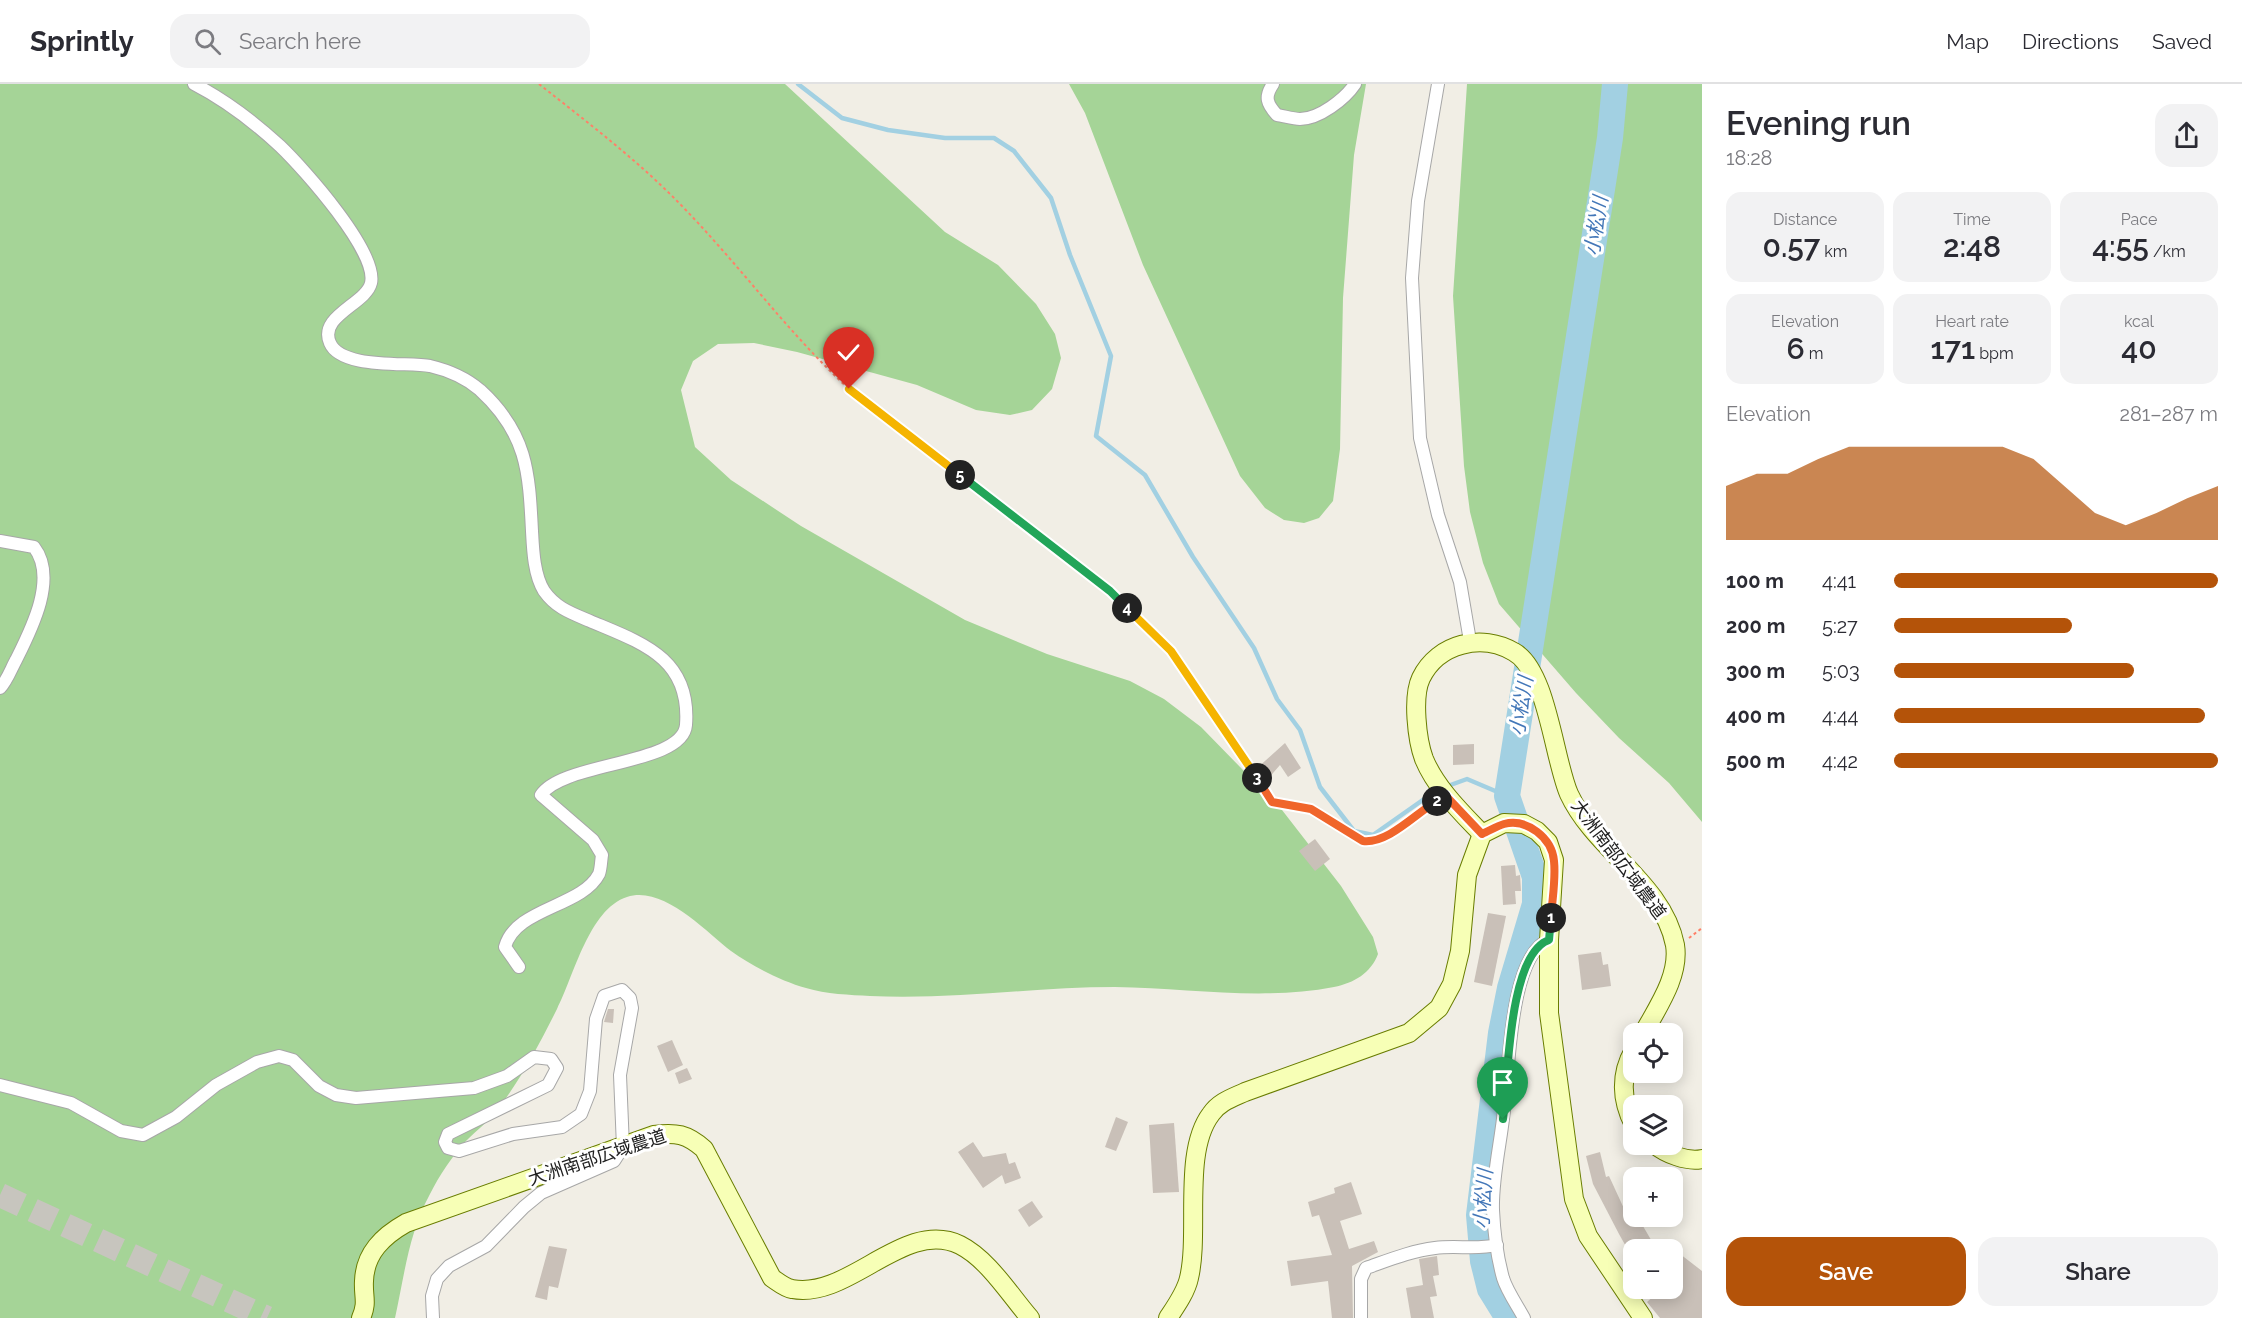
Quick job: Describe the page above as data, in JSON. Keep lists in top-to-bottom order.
{
  "streets": {
    "street": ["大洲南部広域農道"]
  },
  "water": ["小松川"],
  "page": {
    "header": "Sprintly",
    "search": "Search here",
    "nav": ["Map", "Directions", "Saved"],
    "heading": ["Evening run", "18:28"],
    "stats": [
      ["Distance", "0.57 km"],
      ["Time", "2:48"],
      ["Pace", "4:55 /km"],
      ["Elevation", "6 m"],
      ["Heart rate", "171 bpm"],
      ["kcal", "40"]
    ],
    "chart": ["Elevation", "281–287 m"],
    "pins": [
      "5",
      "4",
      "3",
      "2",
      "1"
    ],
    "list": [
      {
        "name": "100 m",
        "note": "4:41"
      },
      {
        "name": "200 m",
        "note": "5:27"
      },
      {
        "name": "300 m",
        "note": "5:03"
      },
      {
        "name": "400 m",
        "note": "4:44"
      },
      {
        "name": "500 m",
        "note": "4:42"
      }
    ],
    "map_buttons": ["+", "−"],
    "buttons": ["Save", "Share"]
  }
}
